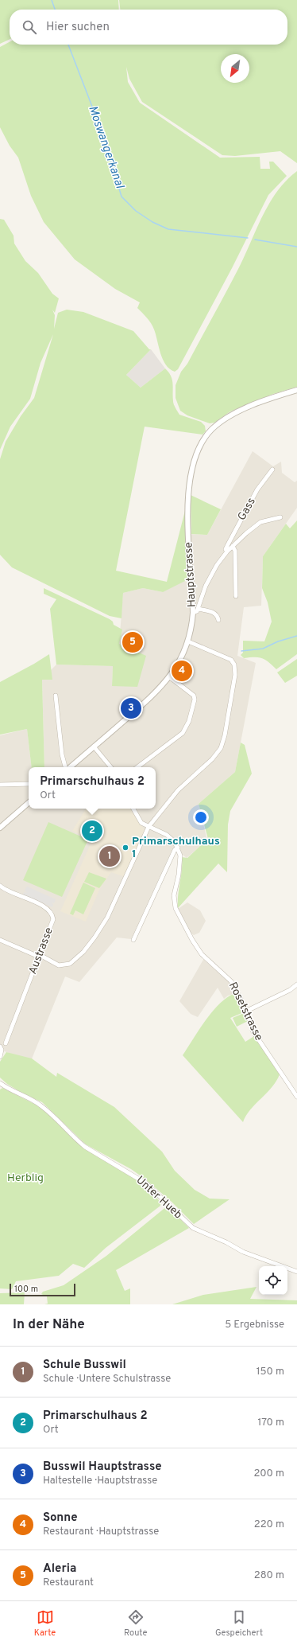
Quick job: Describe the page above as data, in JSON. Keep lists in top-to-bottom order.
{
  "streets": {
    "street": [
      "Gass",
      "Hauptstrasse",
      "Austrasse",
      "Rosetstrasse",
      "Unter Hueb"
    ]
  },
  "water": ["Moswangerkanal"],
  "parks": ["Herblig"],
  "places": ["Primarschulhaus 1"],
  "scale_bar": "100 m",
  "north": "bottom left",
  "page": {
    "search": "Hier suchen",
    "pins": [
      "5",
      "4",
      "3",
      "2",
      "1"
    ],
    "popup": ["Primarschulhaus 2", "Ort"],
    "scale": "100 m",
    "heading": ["In der Nähe", "5 Ergebnisse"],
    "list": [
      {
        "mark": "1",
        "name": "Schule Busswil",
        "note": "Schule · Untere Schulstrasse",
        "value": "150 m"
      },
      {
        "mark": "2",
        "name": "Primarschulhaus 2",
        "note": "Ort",
        "value": "170 m"
      },
      {
        "mark": "3",
        "name": "Busswil Hauptstrasse",
        "note": "Haltestelle · Hauptstrasse",
        "value": "200 m"
      },
      {
        "mark": "4",
        "name": "Sonne",
        "note": "Restaurant · Hauptstrasse",
        "value": "220 m"
      },
      {
        "mark": "5",
        "name": "Aleria",
        "note": "Restaurant",
        "value": "280 m"
      }
    ],
    "nav": ["Karte", "Route", "Gespeichert"]
  }
}
